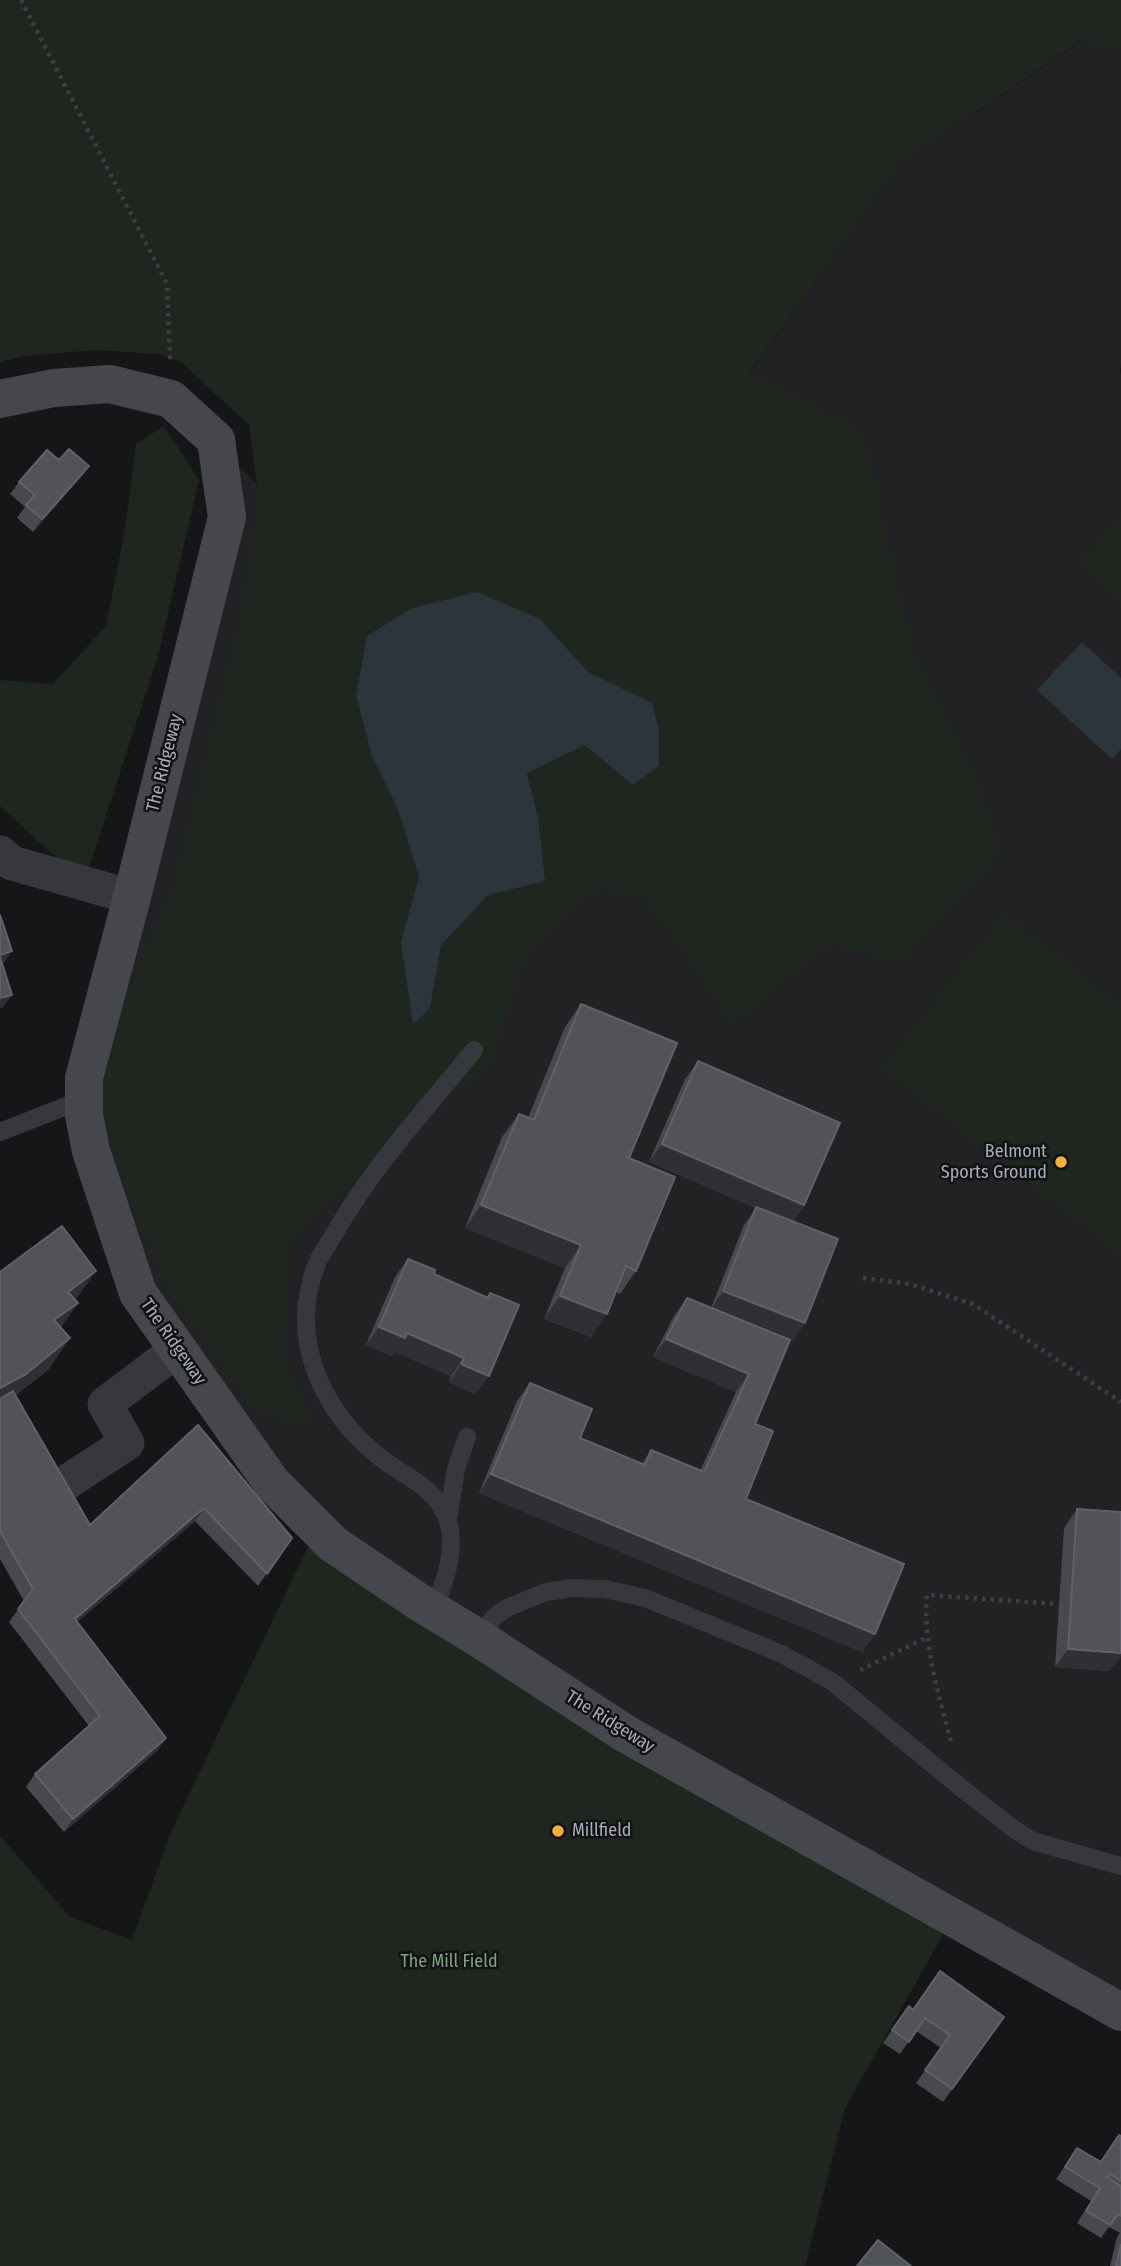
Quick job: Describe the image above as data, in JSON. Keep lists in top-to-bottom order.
{
  "streets": {
    "main road": ["The Ridgeway"]
  },
  "parks": ["The Mill Field"],
  "places": ["Belmont Sports Ground", "Millfield"]
}
